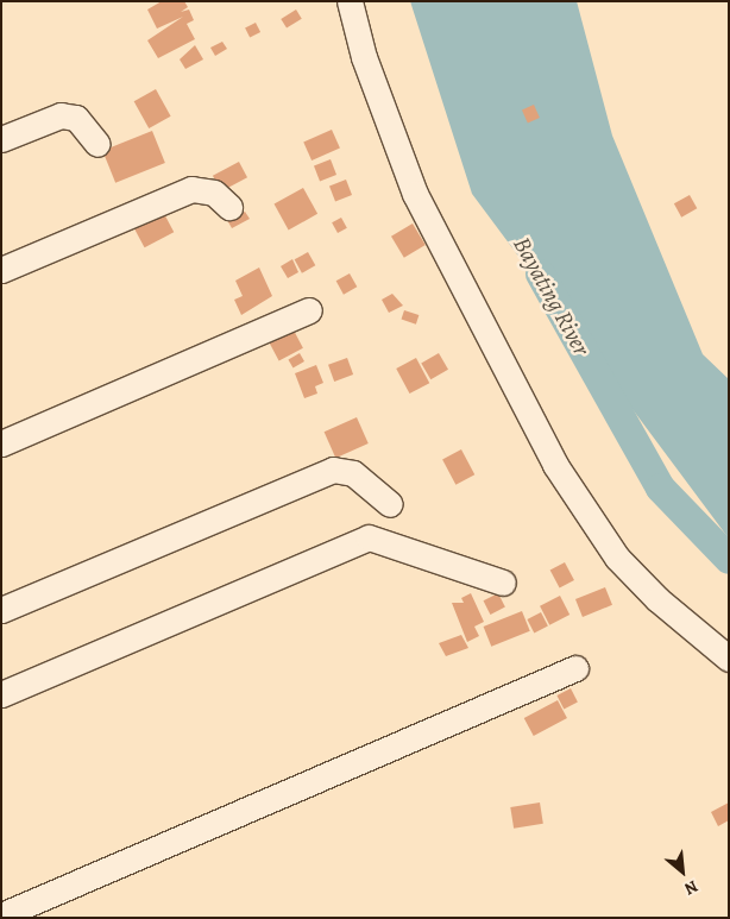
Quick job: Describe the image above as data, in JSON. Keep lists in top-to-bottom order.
{
  "water": ["Bayating River"],
  "north": "bottom right"
}
